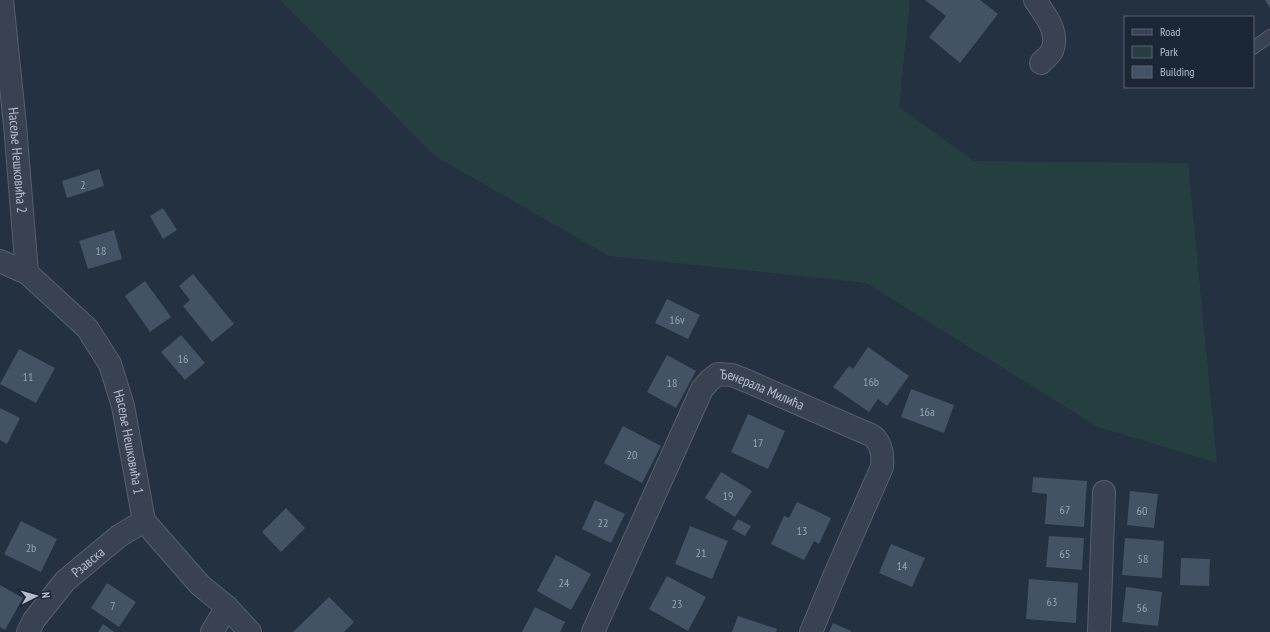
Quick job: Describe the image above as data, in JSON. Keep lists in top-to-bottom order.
{
  "streets": {
    "street": [
      "Насеље Нешковића 2",
      "Ђенерала Милића",
      "Насеље Нешковића 1",
      "Рзавска"
    ]
  },
  "crossings": [
    ["Насеље Нешковића 2", "Насеље Нешковића 1"],
    ["Насеље Нешковића 1", "Рзавска"]
  ],
  "house_numbers": [
    "2",
    "18",
    "16v",
    "16",
    "11",
    "16b",
    "18",
    "16a",
    "17",
    "20",
    "19",
    "67",
    "60",
    "22",
    "13",
    "2b",
    "21",
    "65",
    "58",
    "14",
    "24",
    "63",
    "23",
    "7",
    "56"
  ],
  "legend": ["Road", "Park", "Building"],
  "north": "right"
}
